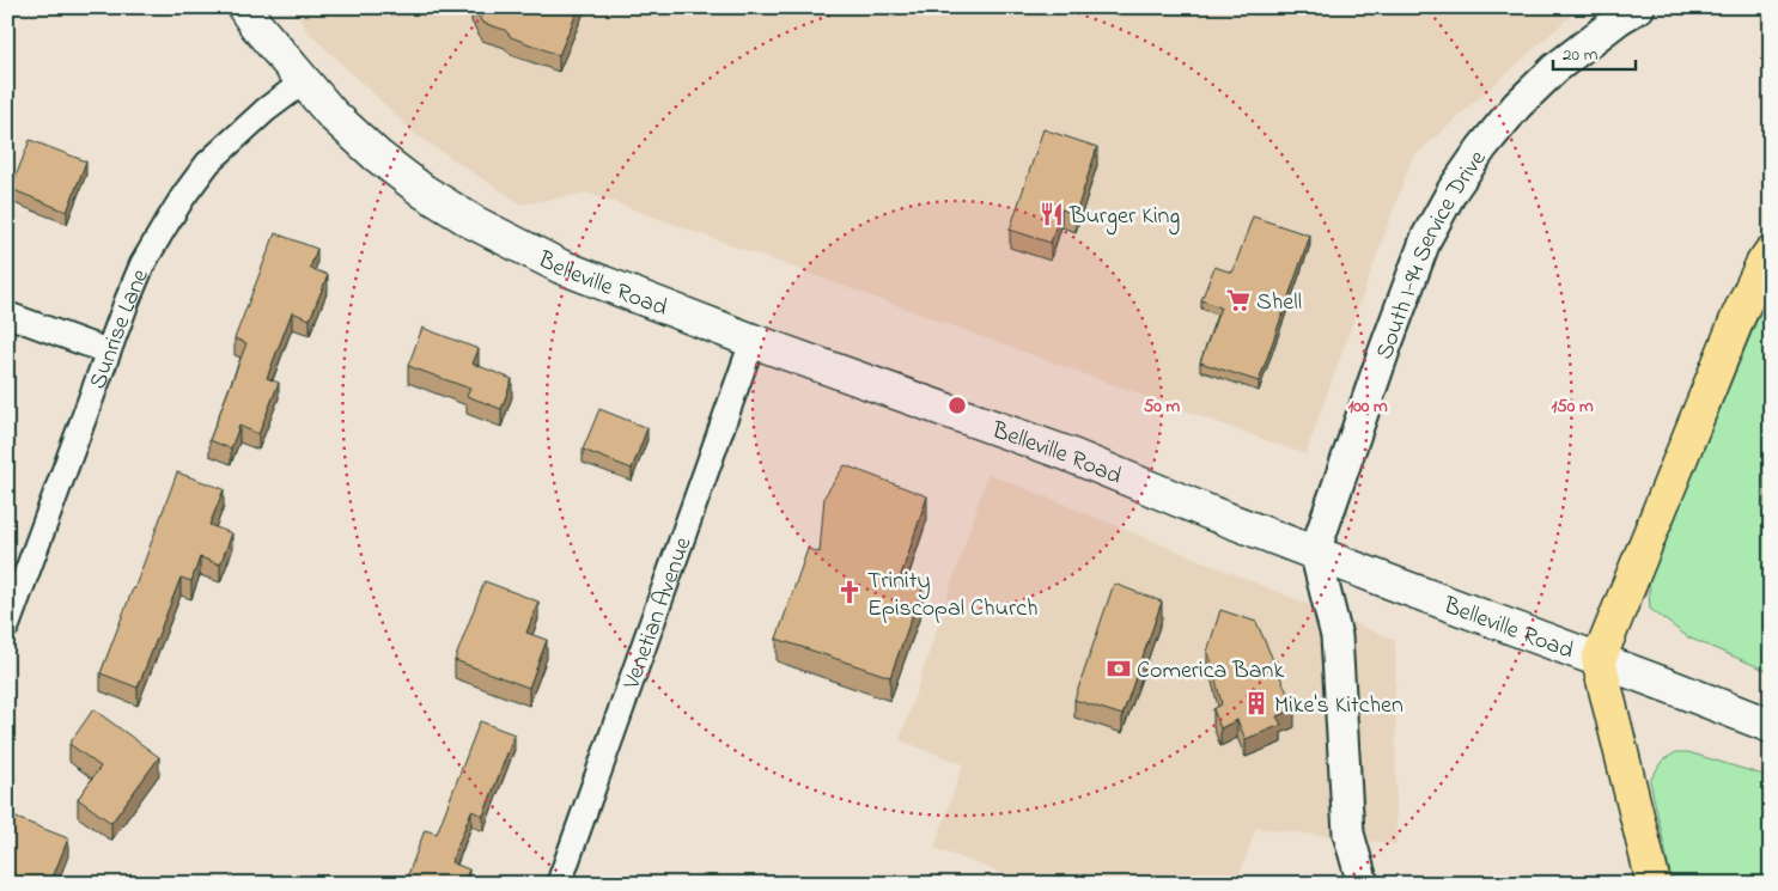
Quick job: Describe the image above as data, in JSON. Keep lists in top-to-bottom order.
{
  "streets": {
    "main road": ["Belleville Road"],
    "street": ["South I-94 Service Drive", "Sunrise Lane", "Venetian Avenue"]
  },
  "crossings": [
    ["South I-94 Service Drive", "Belleville Road"],
    ["Belleville Road", "Sunrise Lane"],
    ["Belleville Road", "Venetian Avenue"]
  ],
  "places": {
    "restaurant": ["Burger King"],
    "supermarket": ["Shell"],
    "church": ["Trinity Episcopal Church"],
    "bank": ["Comerica Bank"],
    "building": ["Mike's Kitchen"]
  },
  "scale_bar": "20 m",
  "rings": ["50 m", "100 m", "150 m"]
}
